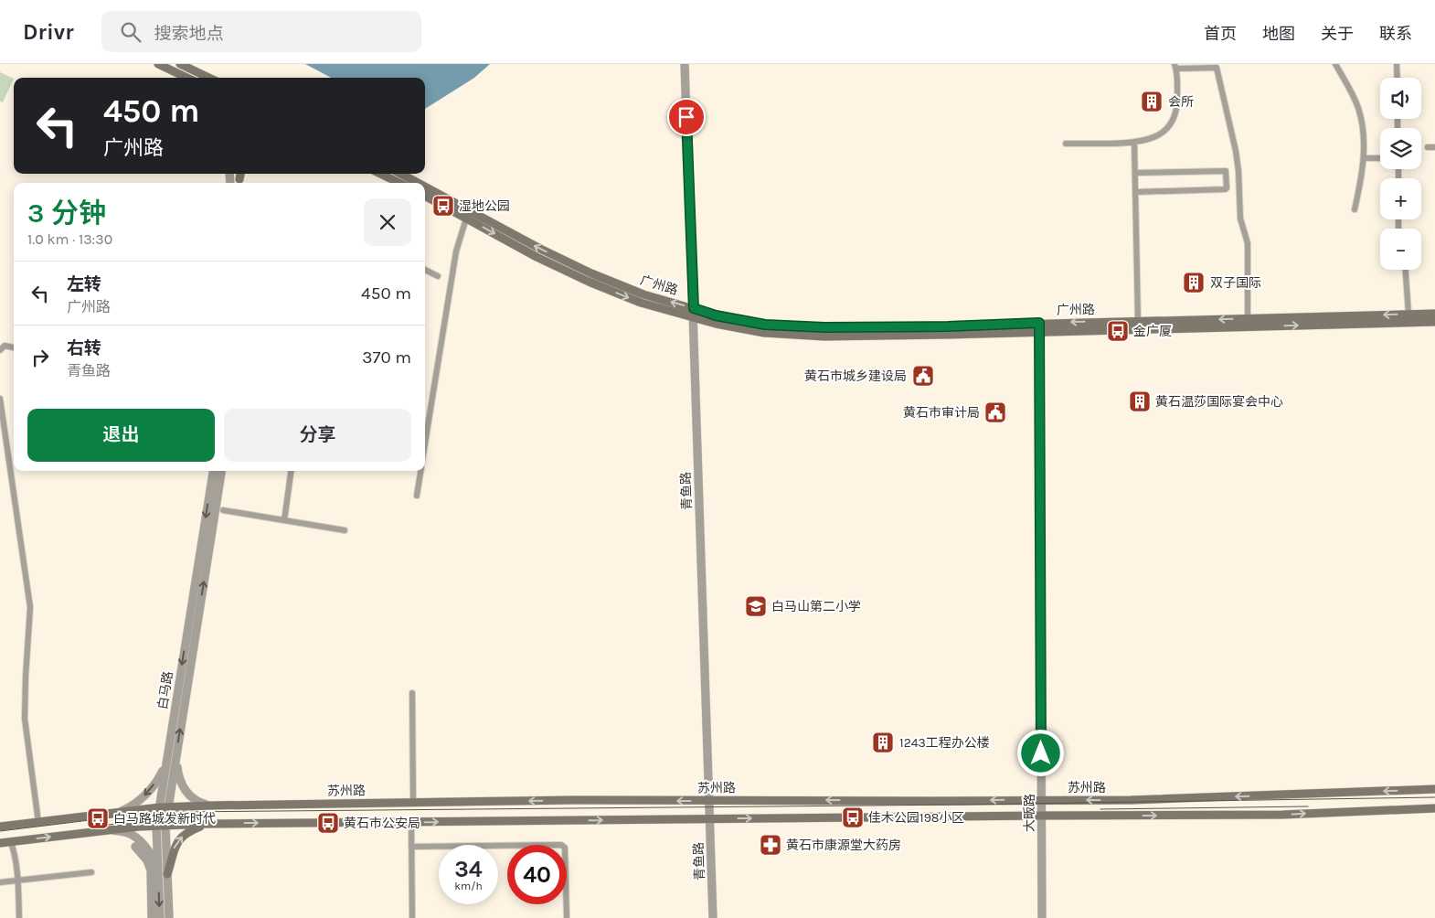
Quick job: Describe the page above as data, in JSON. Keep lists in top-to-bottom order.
{
  "streets": {
    "main road": ["广州路", "苏州路"],
    "street": ["青鱼路", "白马路", "大畈路"]
  },
  "crossings": [
    ["广州路", "青鱼路"],
    ["广州路", "大畈路"],
    ["青鱼路", "苏州路"],
    ["白马路", "苏州路"],
    ["苏州路", "大畈路"]
  ],
  "places": {
    "building": [
      "会所",
      "双子国际",
      "黄石温莎国际宴会中心",
      "1243工程办公楼"
    ],
    "bus stop": [
      "湿地公园",
      "金广厦",
      "佳木公园198小区",
      "白马路城发新时代",
      "黄石市公安局"
    ],
    "public building": ["黄石市城乡建设局", "黄石市审计局"],
    "school or university": ["白马山第二小学"],
    "pharmacy": ["黄石市康源堂大药房"]
  },
  "page": {
    "header": "Drivr",
    "search": "搜索地点",
    "nav": [
      "首页",
      "地图",
      "关于",
      "联系"
    ],
    "map_buttons": ["+", "−"],
    "turn": ["450 m", "广州路"],
    "heading": ["3 分钟", "1.0 km · 13:30"],
    "list": [
      {
        "name": "左转",
        "note": "广州路",
        "value": "450 m"
      },
      {
        "name": "右转",
        "note": "青鱼路",
        "value": "370 m"
      }
    ],
    "buttons": ["退出", "分享"],
    "speed": "34 km/h",
    "limit": "40"
  }
}
